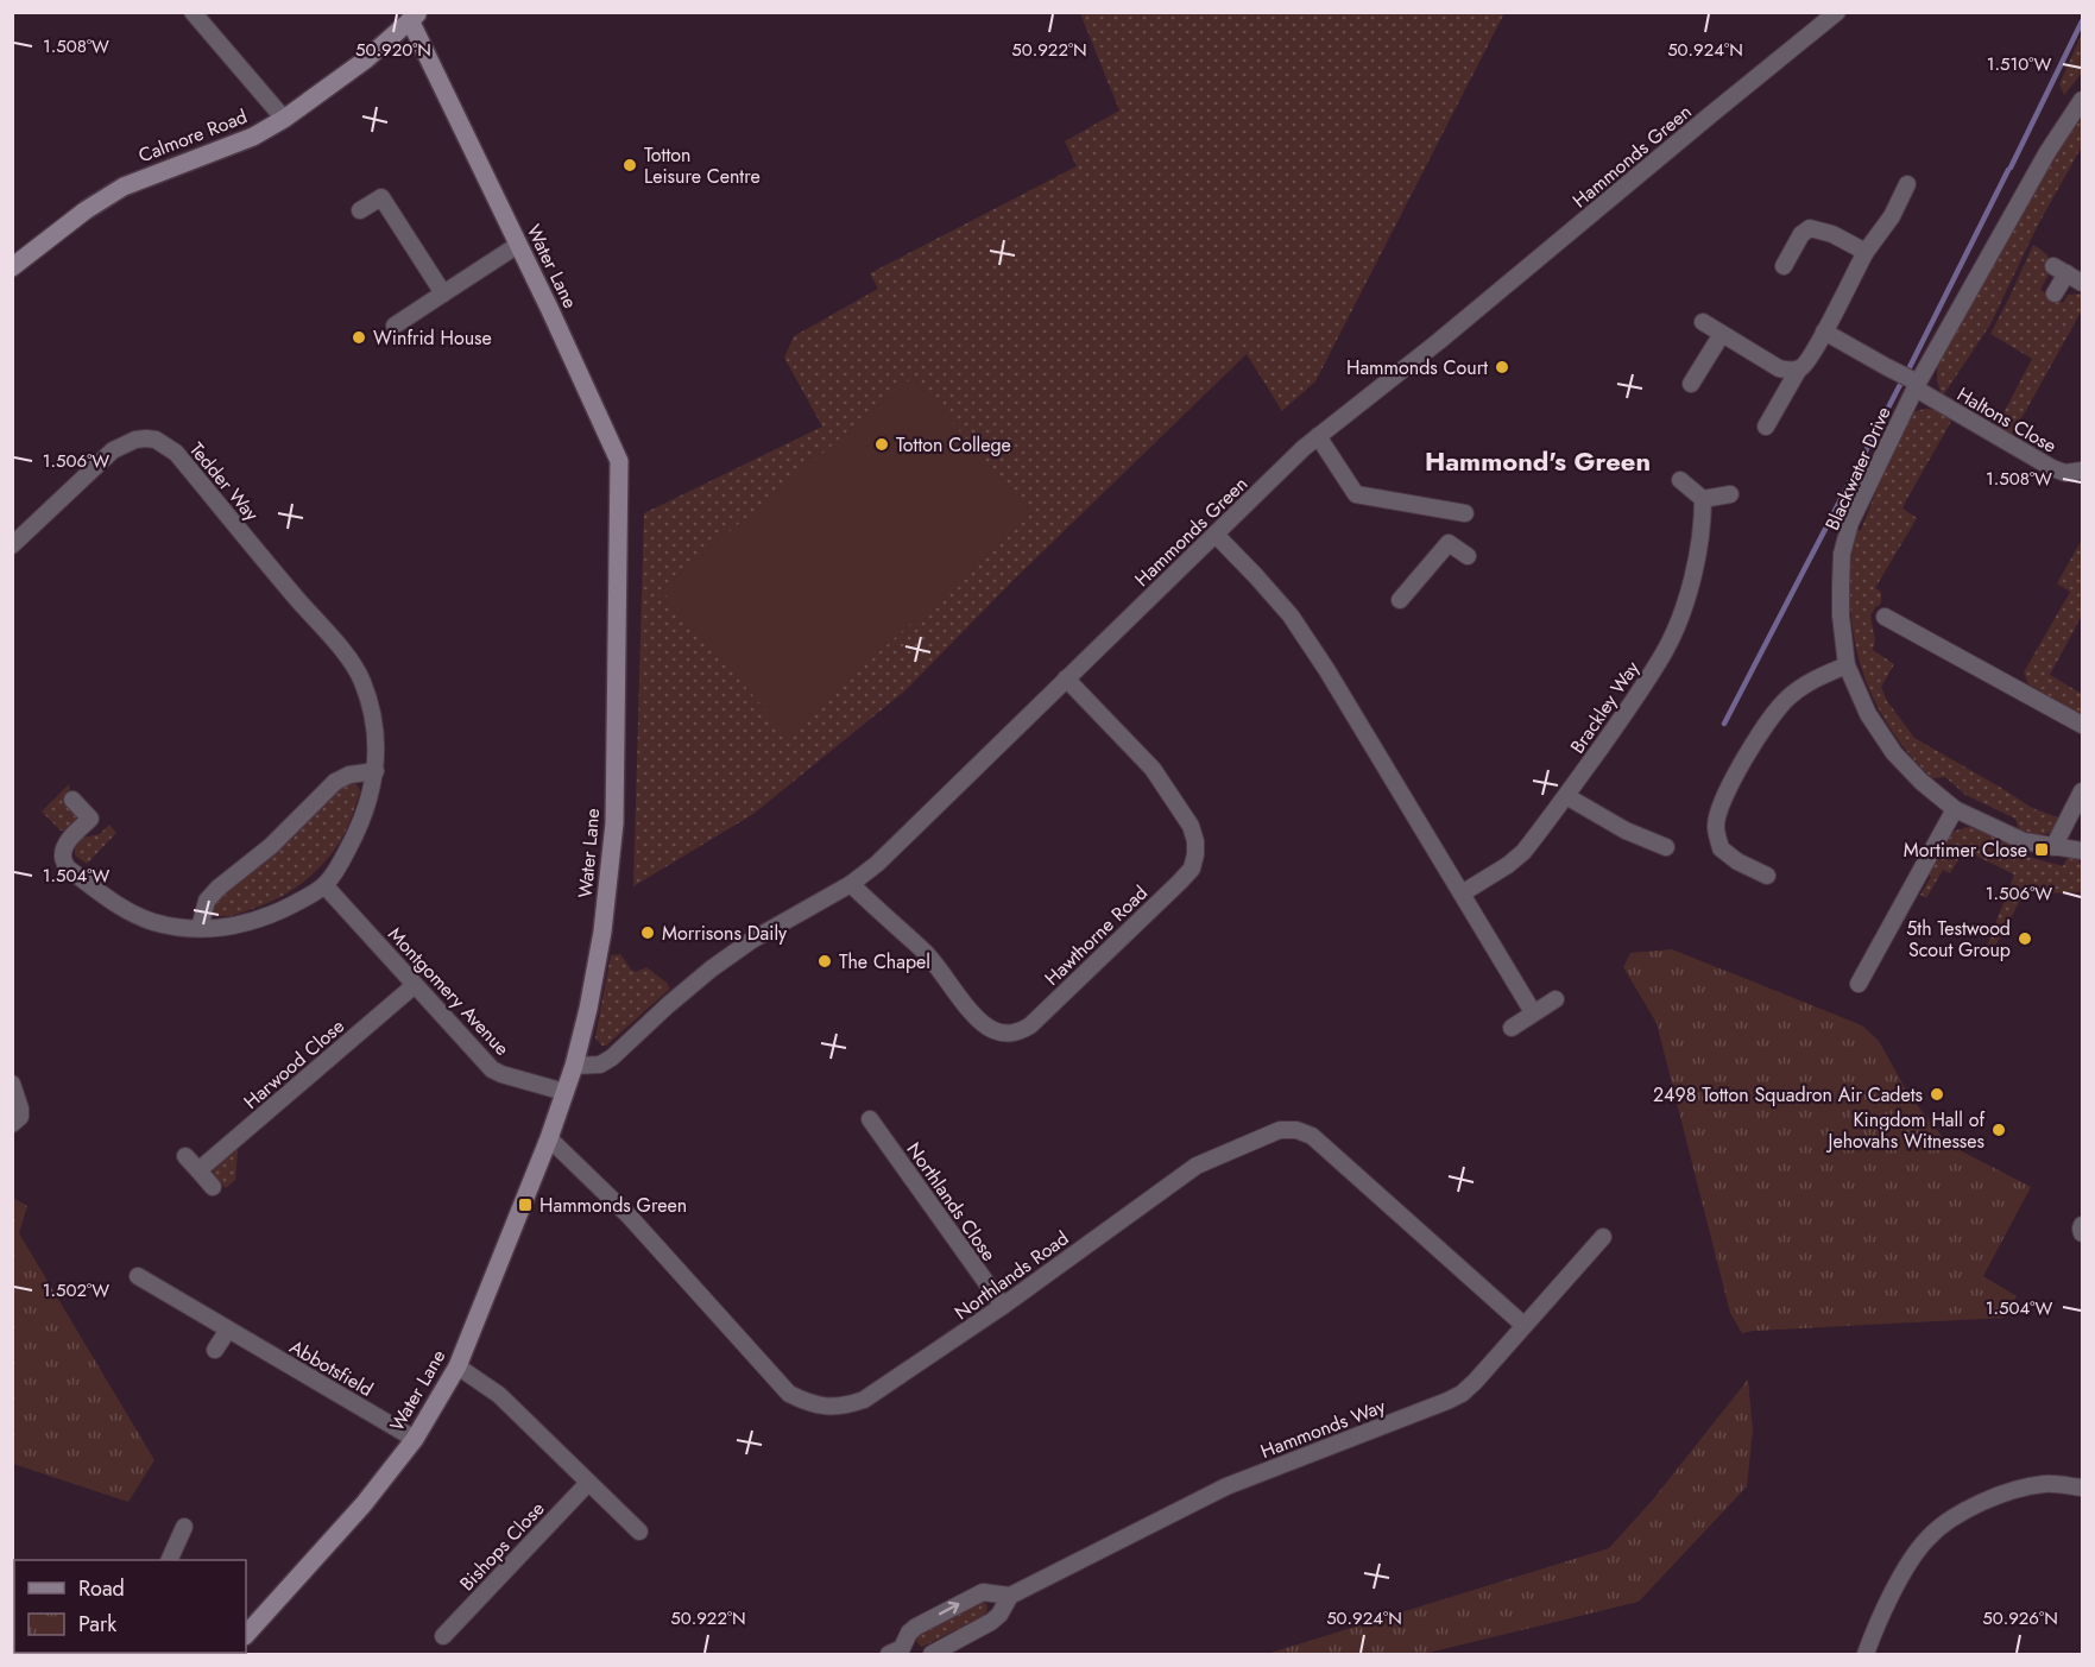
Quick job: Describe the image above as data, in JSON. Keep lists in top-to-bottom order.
{
  "streets": {
    "street": [
      "Calmore Road",
      "Hammonds Green",
      "Water Lane",
      "Haltons Close",
      "Blackwater Drive",
      "Tedder Way",
      "Brackley Way",
      "Hawthorne Road",
      "Montgomery Avenue",
      "Harwood Close",
      "Northlands Close",
      "Northlands Road",
      "Abbotsfield",
      "Hammonds Way",
      "Bishops Close"
    ]
  },
  "crossings": [
    ["Calmore Road", "Water Lane"],
    ["Hammonds Green", "Water Lane"],
    ["Hammonds Green", "Hawthorne Road"],
    ["Water Lane", "Montgomery Avenue"],
    ["Water Lane", "Northlands Road"],
    ["Water Lane", "Abbotsfield"],
    ["Haltons Close", "Blackwater Drive"],
    ["Tedder Way", "Montgomery Avenue"],
    ["Montgomery Avenue", "Harwood Close"],
    ["Northlands Close", "Northlands Road"],
    ["Northlands Road", "Hammonds Way"]
  ],
  "districts": ["Hammond's Green"],
  "places": {
    "other": [
      "Totton Leisure Centre",
      "Winfrid House",
      "Hammonds Court",
      "Totton College",
      "Morrisons Daily",
      "5th Testwood Scout Group",
      "The Chapel",
      "2498 Totton Squadron Air Cadets",
      "Kingdom Hall of Jehovahs Witnesses"
    ],
    "transit": ["Mortimer Close", "Hammonds Green"]
  },
  "legend": ["Road", "Park"],
  "coordinates": [
    "1.508°W",
    "50.920°N",
    "50.922°N",
    "50.924°N",
    "1.510°W",
    "1.506°W",
    "1.504°W",
    "1.502°W",
    "50.926°N"
  ]
}
